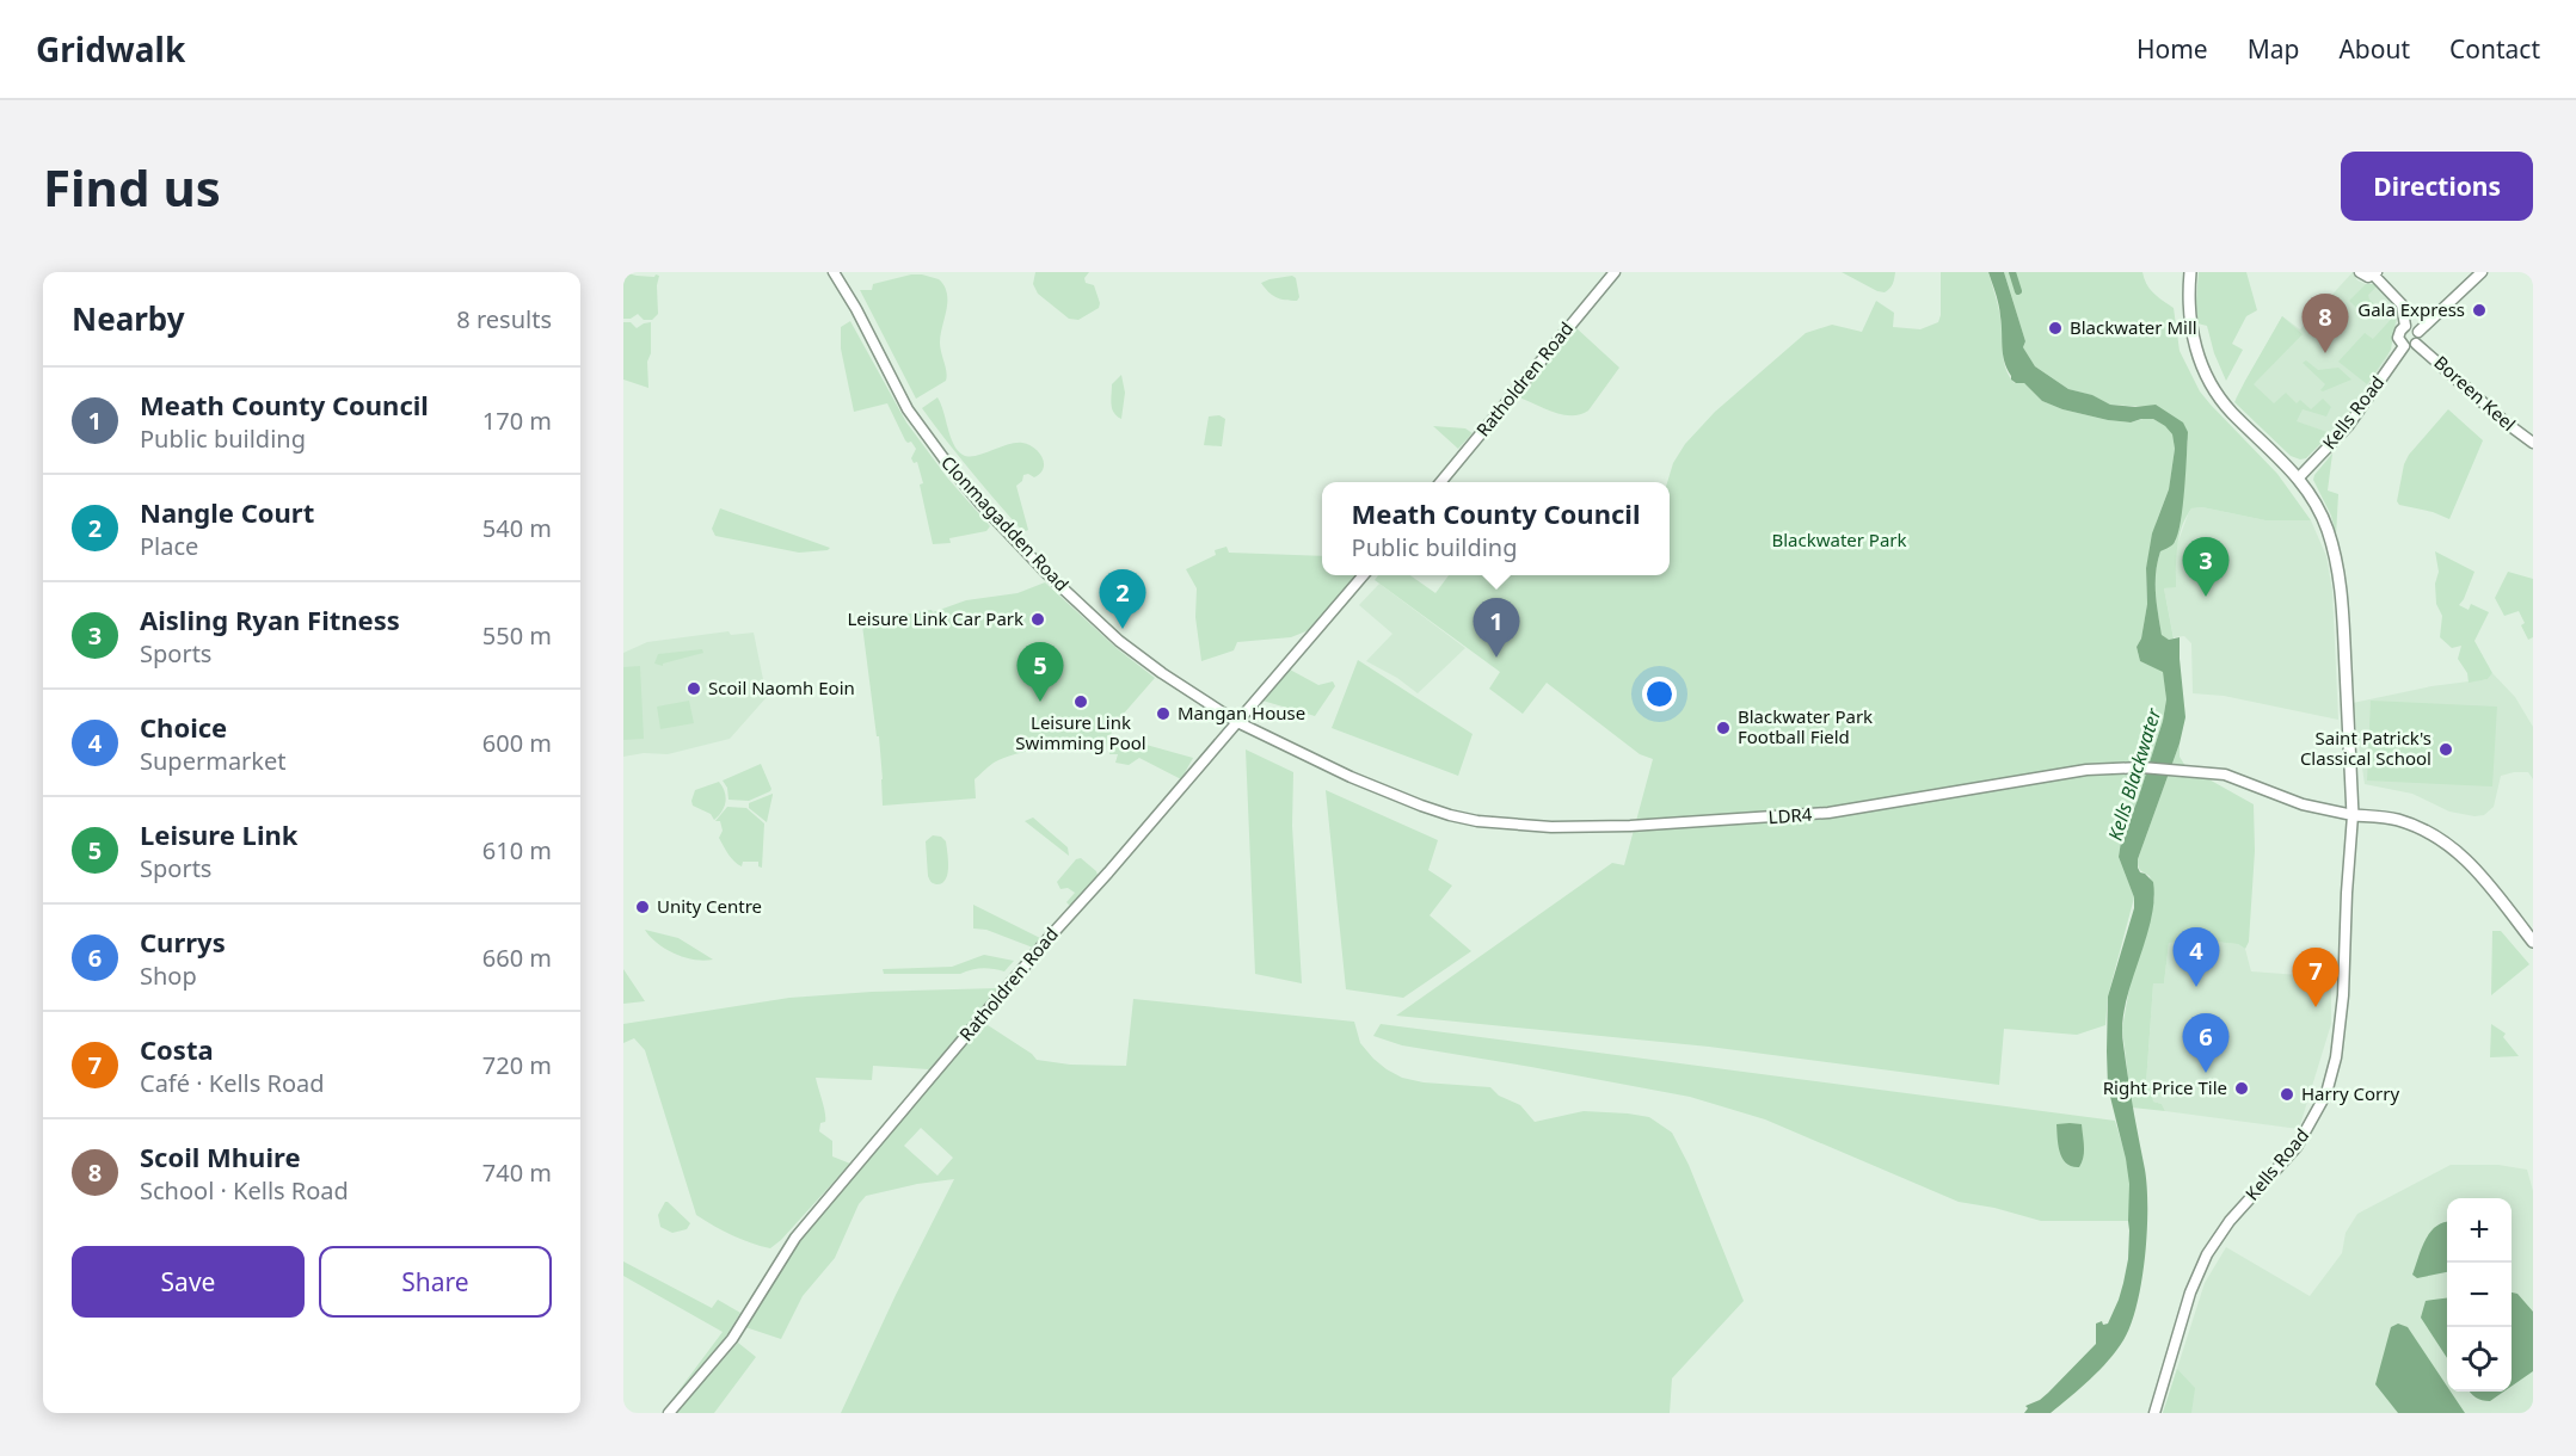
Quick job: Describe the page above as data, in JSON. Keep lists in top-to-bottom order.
{
  "streets": {
    "street": [
      "Ratholdren Road",
      "Boreen Keel",
      "Kells Road",
      "Clonmagadden Road",
      "LDR4"
    ]
  },
  "crossings": [
    ["Ratholdren Road", "Clonmagadden Road"],
    ["Ratholdren Road", "LDR4"],
    ["Boreen Keel", "Kells Road"],
    ["Kells Road", "LDR4"],
    ["Clonmagadden Road", "LDR4"]
  ],
  "water": ["Kells Blackwater"],
  "parks": ["Blackwater Park"],
  "places": [
    "Gala Express",
    "Blackwater Mill",
    "Leisure Link Car Park",
    "Scoil Naomh Eoin",
    "Leisure Link Swimming Pool",
    "Mangan House",
    "Blackwater Park Football Field",
    "Saint Patrick's Classical School",
    "Unity Centre",
    "Right Price Tile",
    "Harry Corry"
  ],
  "page": {
    "header": "Gridwalk",
    "nav": [
      "Home",
      "Map",
      "About",
      "Contact"
    ],
    "buttons": [
      "Directions",
      ["Save", "Share"]
    ],
    "title": "Find us",
    "heading": ["Nearby", "8 results"],
    "pins": [
      "8",
      "3",
      "2",
      "1",
      "5",
      "4",
      "7",
      "6"
    ],
    "list": [
      {
        "mark": "1",
        "name": "Meath County Council",
        "note": "Public building",
        "value": "170 m"
      },
      {
        "mark": "2",
        "name": "Nangle Court",
        "note": "Place",
        "value": "540 m"
      },
      {
        "mark": "3",
        "name": "Aisling Ryan Fitness",
        "note": "Sports",
        "value": "550 m"
      },
      {
        "mark": "4",
        "name": "Choice",
        "note": "Supermarket",
        "value": "600 m"
      },
      {
        "mark": "5",
        "name": "Leisure Link",
        "note": "Sports",
        "value": "610 m"
      },
      {
        "mark": "6",
        "name": "Currys",
        "note": "Shop",
        "value": "660 m"
      },
      {
        "mark": "7",
        "name": "Costa",
        "note": "Café · Kells Road",
        "value": "720 m"
      },
      {
        "mark": "8",
        "name": "Scoil Mhuire",
        "note": "School · Kells Road",
        "value": "740 m"
      }
    ],
    "popup": ["Meath County Council", "Public building"],
    "map_buttons": ["+", "−"]
  }
}
